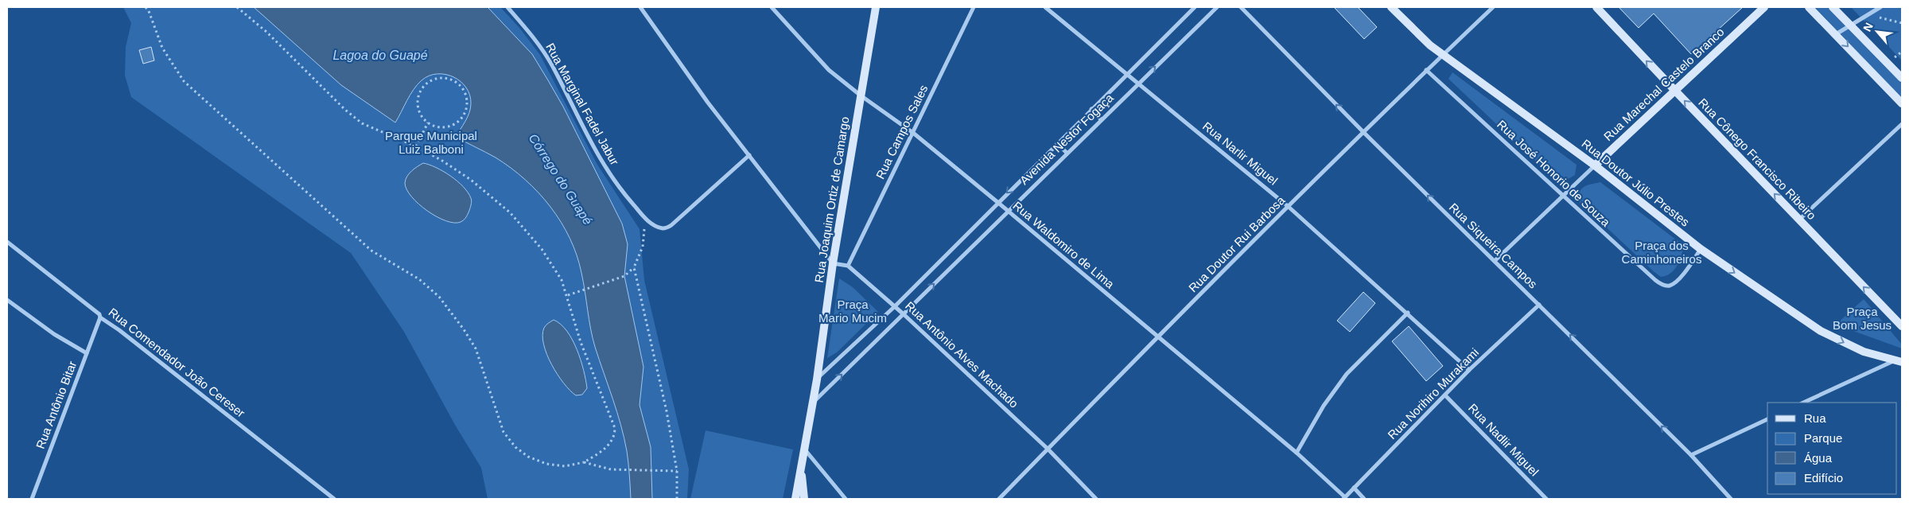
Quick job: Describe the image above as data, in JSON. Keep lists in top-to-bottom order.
{
  "streets": {
    "main road": [
      "Rua Marechal Castelo Branco",
      "Rua Cônego Francisco Ribeiro",
      "Rua Doutor Júlio Prestes",
      "Rua Joaquim Ortiz de Camargo"
    ],
    "street": [
      "Rua Marginal Fadel Jabur",
      "Rua Campos Sales",
      "Avenida Nestor Fogaça",
      "Rua Narlir Miguel",
      "Rua José Honorio de Souza",
      "Rua Doutor Rui Barbosa",
      "Rua Waldomiro de Lima",
      "Rua Siqueira Campos",
      "Rua Antônio Alves Machado",
      "Rua Comendador João Cereser",
      "Rua Norihiro Murakami",
      "Rua Antônio Bitar",
      "Rua Nadlir Miguel"
    ]
  },
  "crossings": [
    ["Rua Marechal Castelo Branco", "Rua Cônego Francisco Ribeiro"],
    ["Rua Marechal Castelo Branco", "Rua José Honorio de Souza"],
    ["Rua Marechal Castelo Branco", "Rua Doutor Júlio Prestes"],
    ["Rua Marechal Castelo Branco", "Rua Siqueira Campos"],
    ["Rua Campos Sales", "Rua Waldomiro de Lima"],
    ["Rua Campos Sales", "Rua Antônio Alves Machado"],
    ["Avenida Nestor Fogaça", "Rua Narlir Miguel"],
    ["Avenida Nestor Fogaça", "Rua Joaquim Ortiz de Camargo"],
    ["Avenida Nestor Fogaça", "Rua Waldomiro de Lima"],
    ["Avenida Nestor Fogaça", "Rua Antônio Alves Machado"],
    ["Rua Narlir Miguel", "Rua Doutor Rui Barbosa"],
    ["Rua Narlir Miguel", "Rua Norihiro Murakami"],
    ["Rua José Honorio de Souza", "Rua Doutor Júlio Prestes"],
    ["Rua José Honorio de Souza", "Rua Doutor Rui Barbosa"],
    ["Rua Doutor Júlio Prestes", "Rua Doutor Rui Barbosa"],
    ["Rua Joaquim Ortiz de Camargo", "Rua Waldomiro de Lima"],
    ["Rua Doutor Rui Barbosa", "Rua Waldomiro de Lima"],
    ["Rua Doutor Rui Barbosa", "Rua Siqueira Campos"],
    ["Rua Doutor Rui Barbosa", "Rua Antônio Alves Machado"],
    ["Rua Waldomiro de Lima", "Rua Norihiro Murakami"],
    ["Rua Siqueira Campos", "Rua Norihiro Murakami"],
    ["Rua Comendador João Cereser", "Rua Antônio Bitar"],
    ["Rua Norihiro Murakami", "Rua Nadlir Miguel"]
  ],
  "one_way": ["Rua Cônego Francisco Ribeiro", "Rua Doutor Júlio Prestes", "Rua Siqueira Campos"],
  "water": ["Lagoa do Guapé", "Córrego do Guapé"],
  "parks": [
    "Parque Municipal Luiz Balboni",
    "Praça dos Caminhoneiros",
    "Praça Mario Mucim",
    "Praça Bom Jesus"
  ],
  "legend": [
    "Rua",
    "Parque",
    "Água",
    "Edifício"
  ],
  "north": "top left"
}
